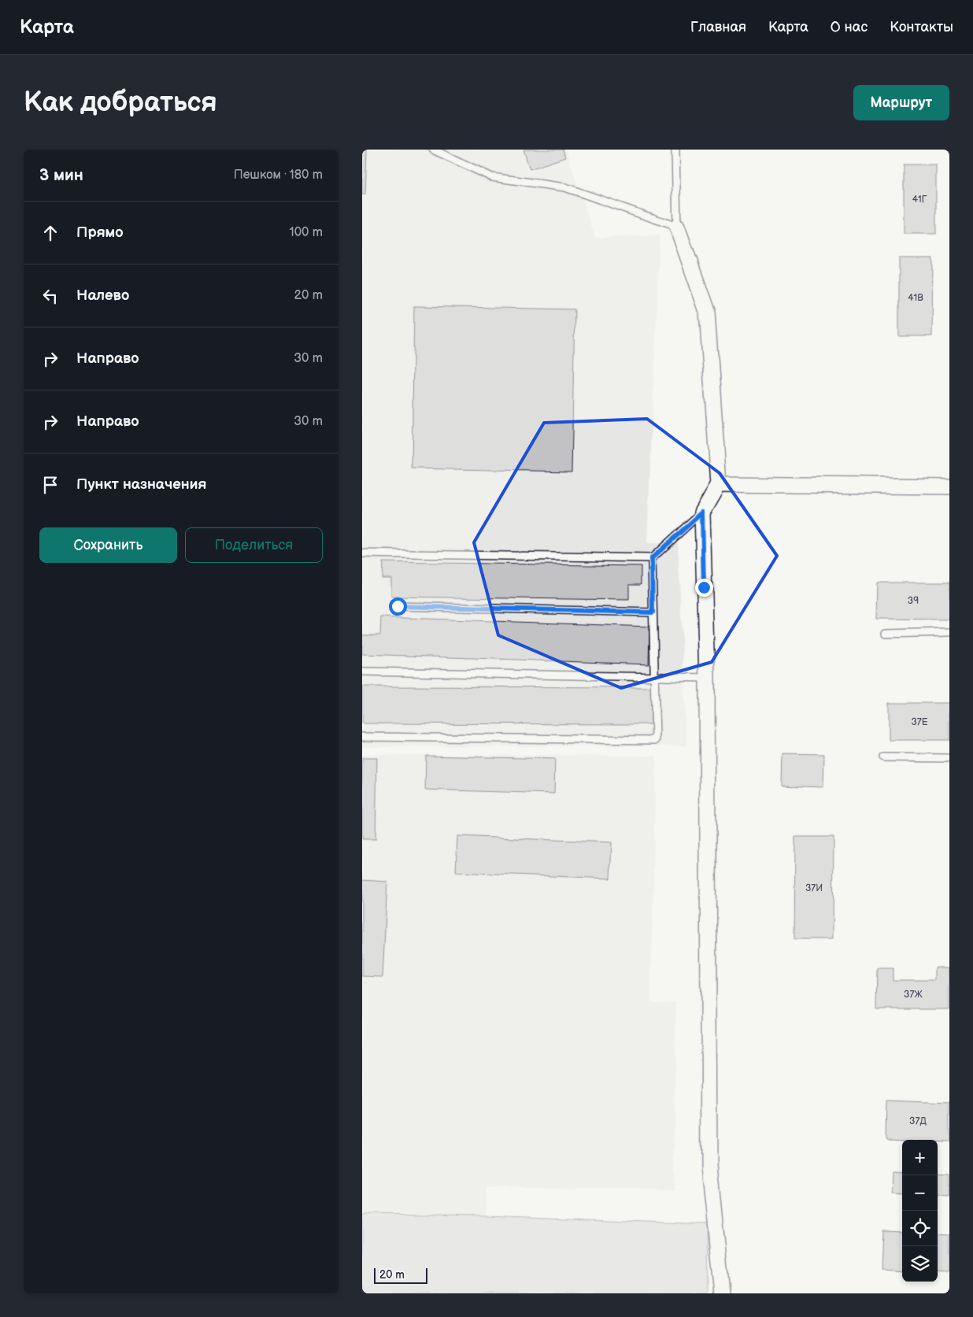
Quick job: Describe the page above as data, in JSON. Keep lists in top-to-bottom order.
{
  "house_numbers": [
    "41Г",
    "41В",
    "39",
    "37Е",
    "37И",
    "37Ж",
    "37Д"
  ],
  "scale_bar": "20 m",
  "page": {
    "header": "Карта",
    "nav": [
      "Главная",
      "Карта",
      "О нас",
      "Контакты"
    ],
    "buttons": [
      "Маршрут",
      ["Сохранить", "Поделиться"]
    ],
    "title": "Как добраться",
    "heading": ["3 мин", "Пешком · 180 m"],
    "list": [
      ["Прямо", "100 m"],
      ["Налево", "20 m"],
      ["Направо", "30 m"],
      ["Направо", "30 m"],
      "Пункт назначения"
    ],
    "map_buttons": ["+", "−"],
    "scale": "20 m"
  }
}
